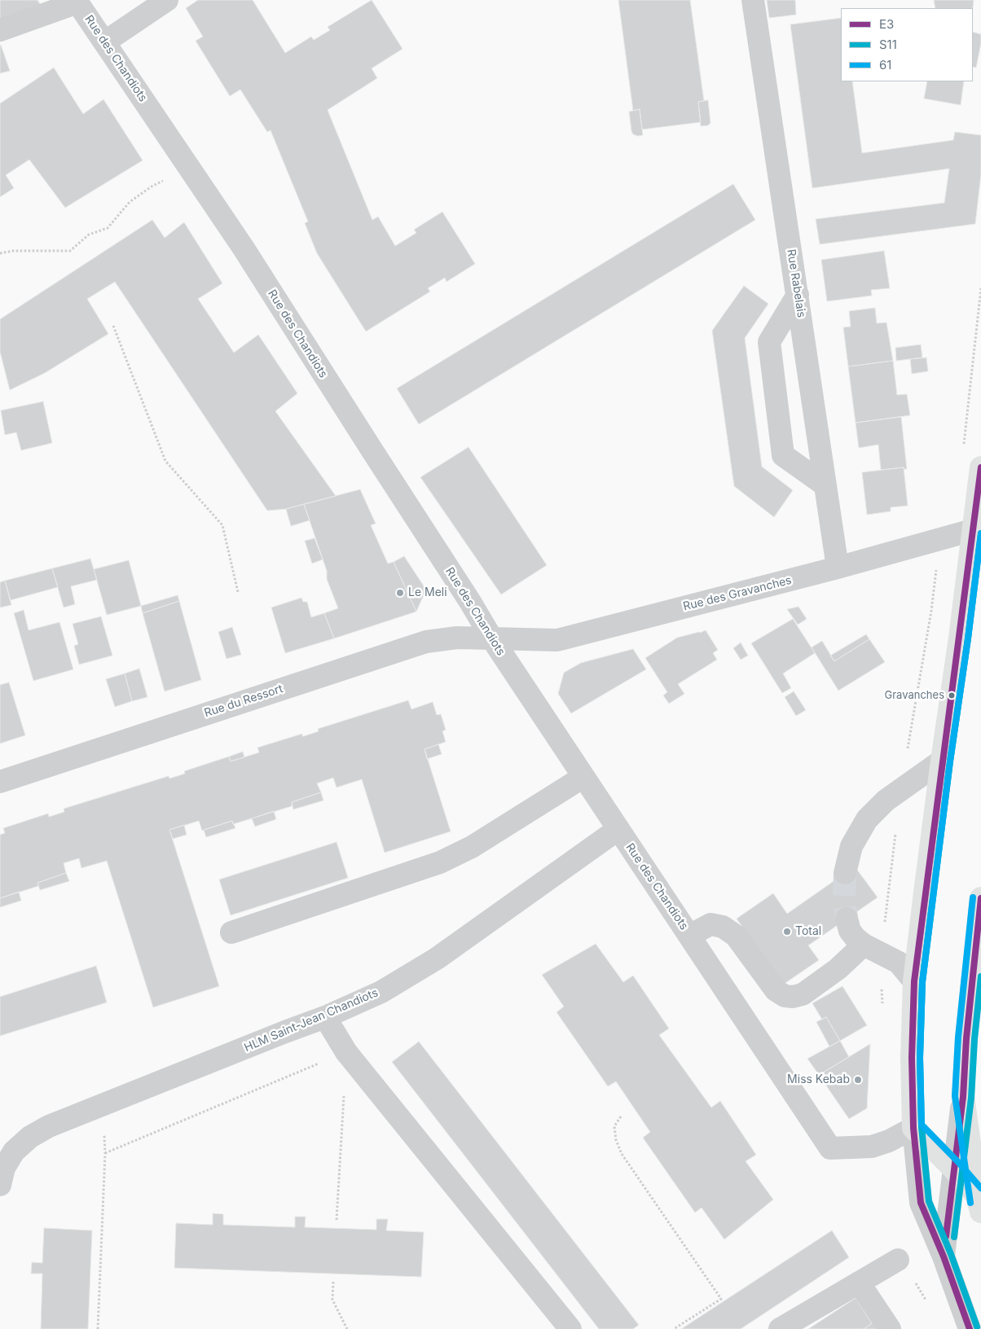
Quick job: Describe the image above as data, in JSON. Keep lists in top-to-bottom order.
{
  "streets": {
    "street": [
      "Rue des Chandiots",
      "Rue Rabelais",
      "Rue des Gravanches",
      "Rue du Ressort",
      "HLM Saint-Jean Chandiots"
    ]
  },
  "crossings": [
    ["Rue des Chandiots", "Rue des Gravanches"],
    ["Rue des Chandiots", "Rue du Ressort"],
    ["Rue des Chandiots", "HLM Saint-Jean Chandiots"],
    ["Rue Rabelais", "Rue des Gravanches"],
    ["Rue des Gravanches", "Rue du Ressort"]
  ],
  "places": [
    "Le Meli",
    "Gravanches",
    "Total",
    "Miss Kebab"
  ],
  "lines": ["transit line E3", "transit line S11", "transit line 61"],
  "legend": ["E3", "S11", "61"]
}
